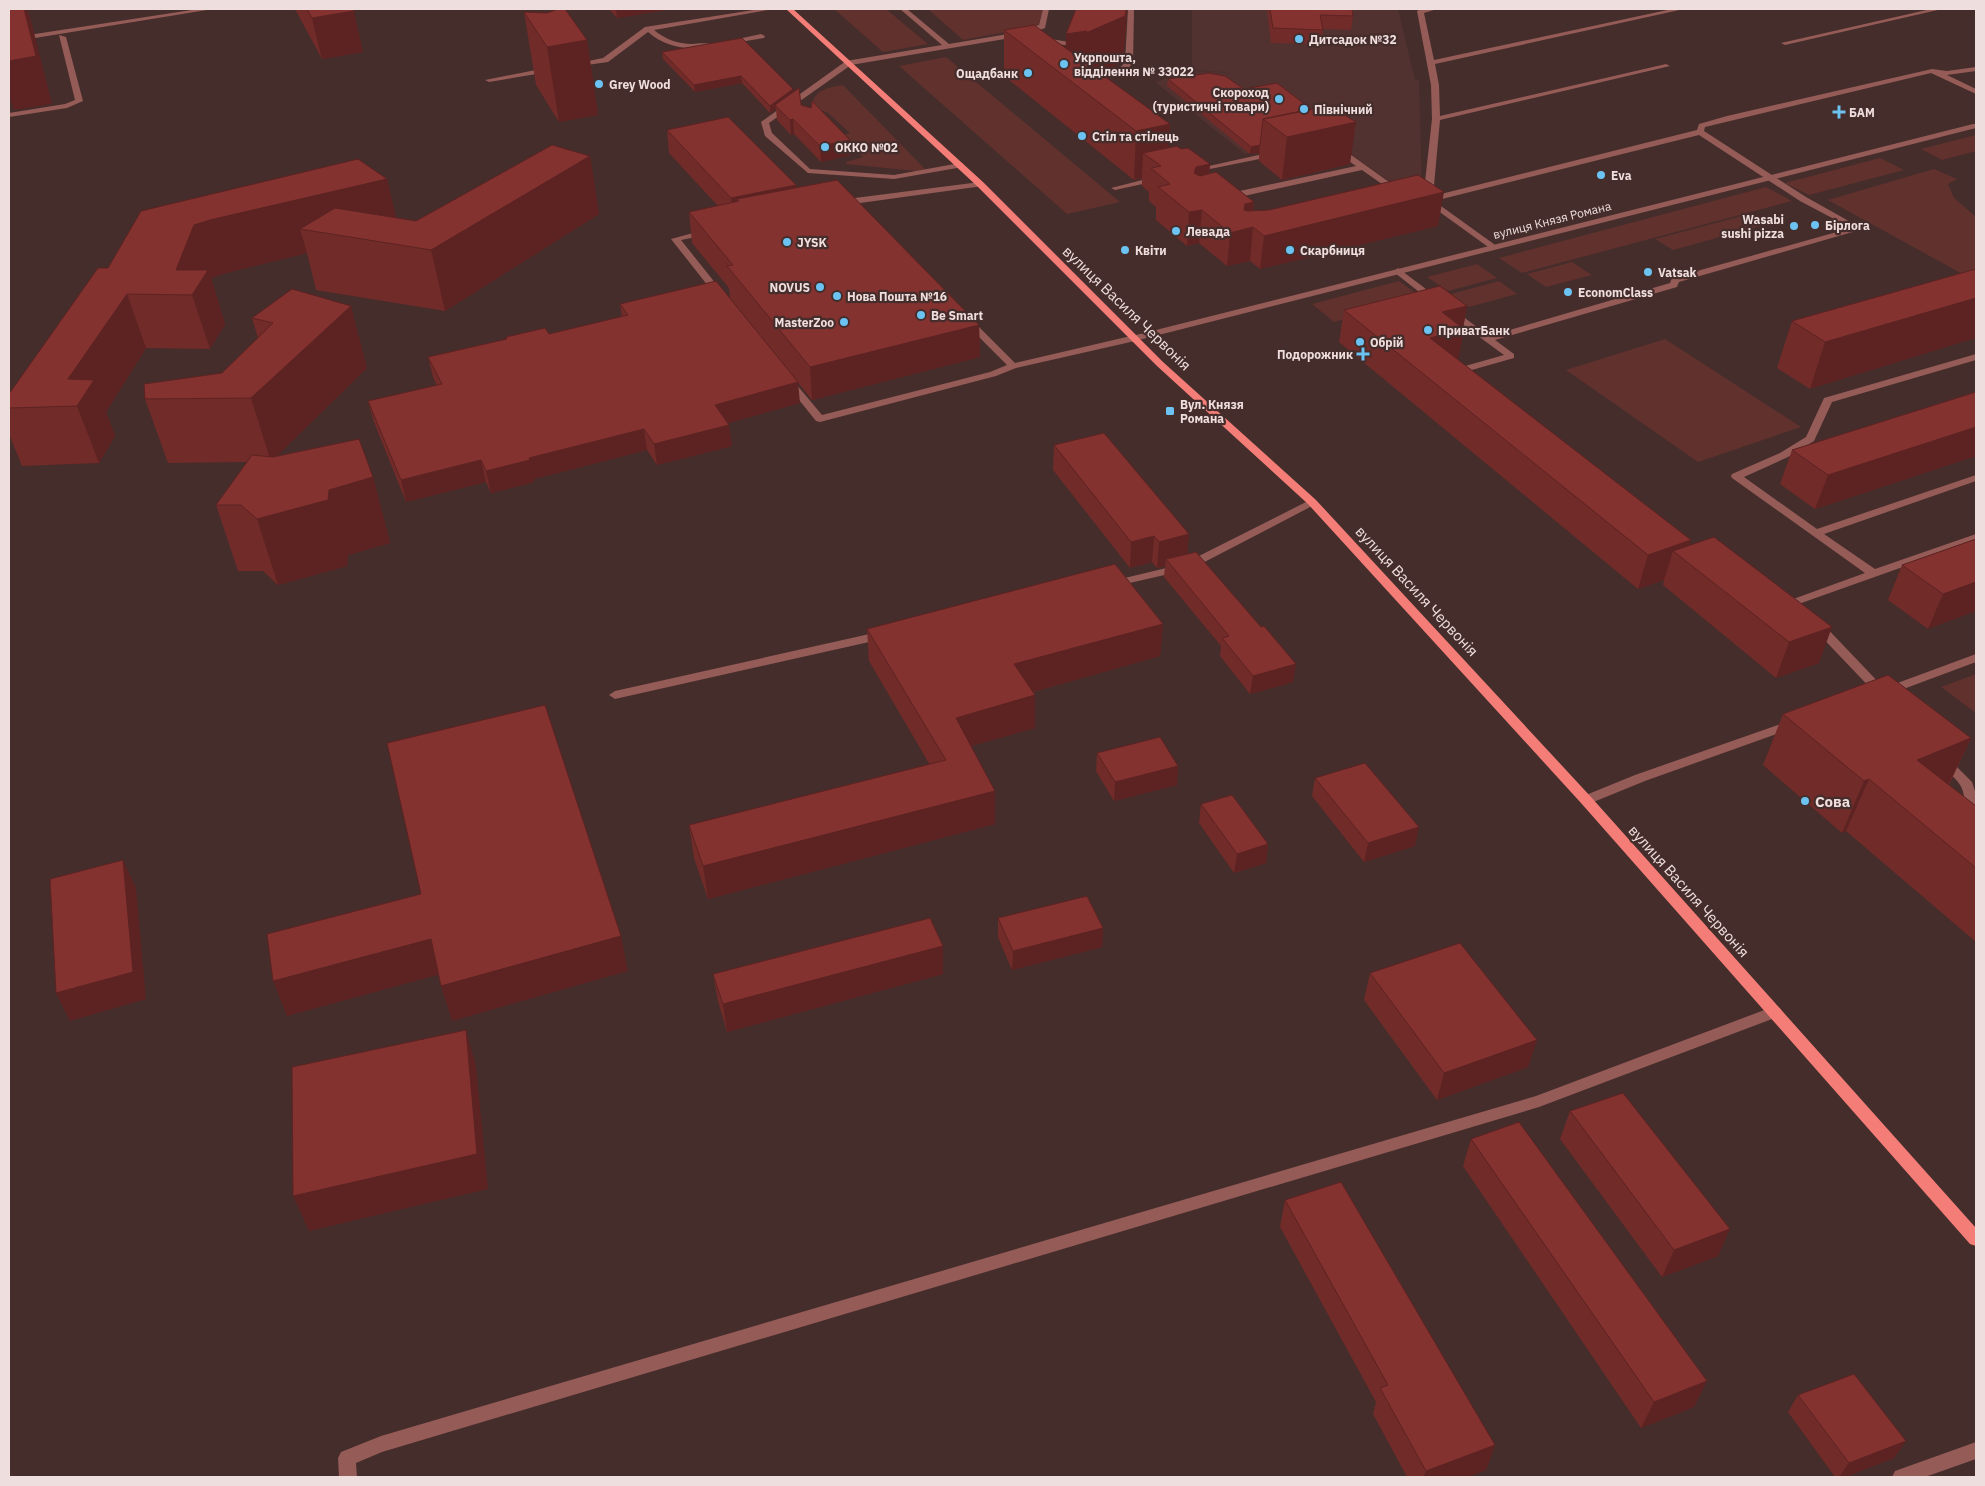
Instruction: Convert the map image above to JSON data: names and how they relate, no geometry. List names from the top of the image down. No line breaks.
{"streets":{"main road":["вулиця Василя Червонія"],"street":["вулиця Князя Романа"]},"crossings":[["вулиця Князя Романа","вулиця Василя Червонія"]],"places":{"other":["Дитсадок №32","Укрпошта, відділення № 33022","Ощадбанк","Grey Wood","Скороход (туристичні товари)","Північний","Стіл та стілець","ОККО №02","Eva","Бірлога","Wasabi sushi pizza","Левада","JYSK","Квiти","Скарбниця","Vatsak","NOVUS","EconomClass","Нова Пошта №16","Be Smart","MasterZoo","ПриватБанк","Обрій","Сова"],"health":["БАМ","Подорожник"],"transit":["Вул. Князя Романа"]}}
